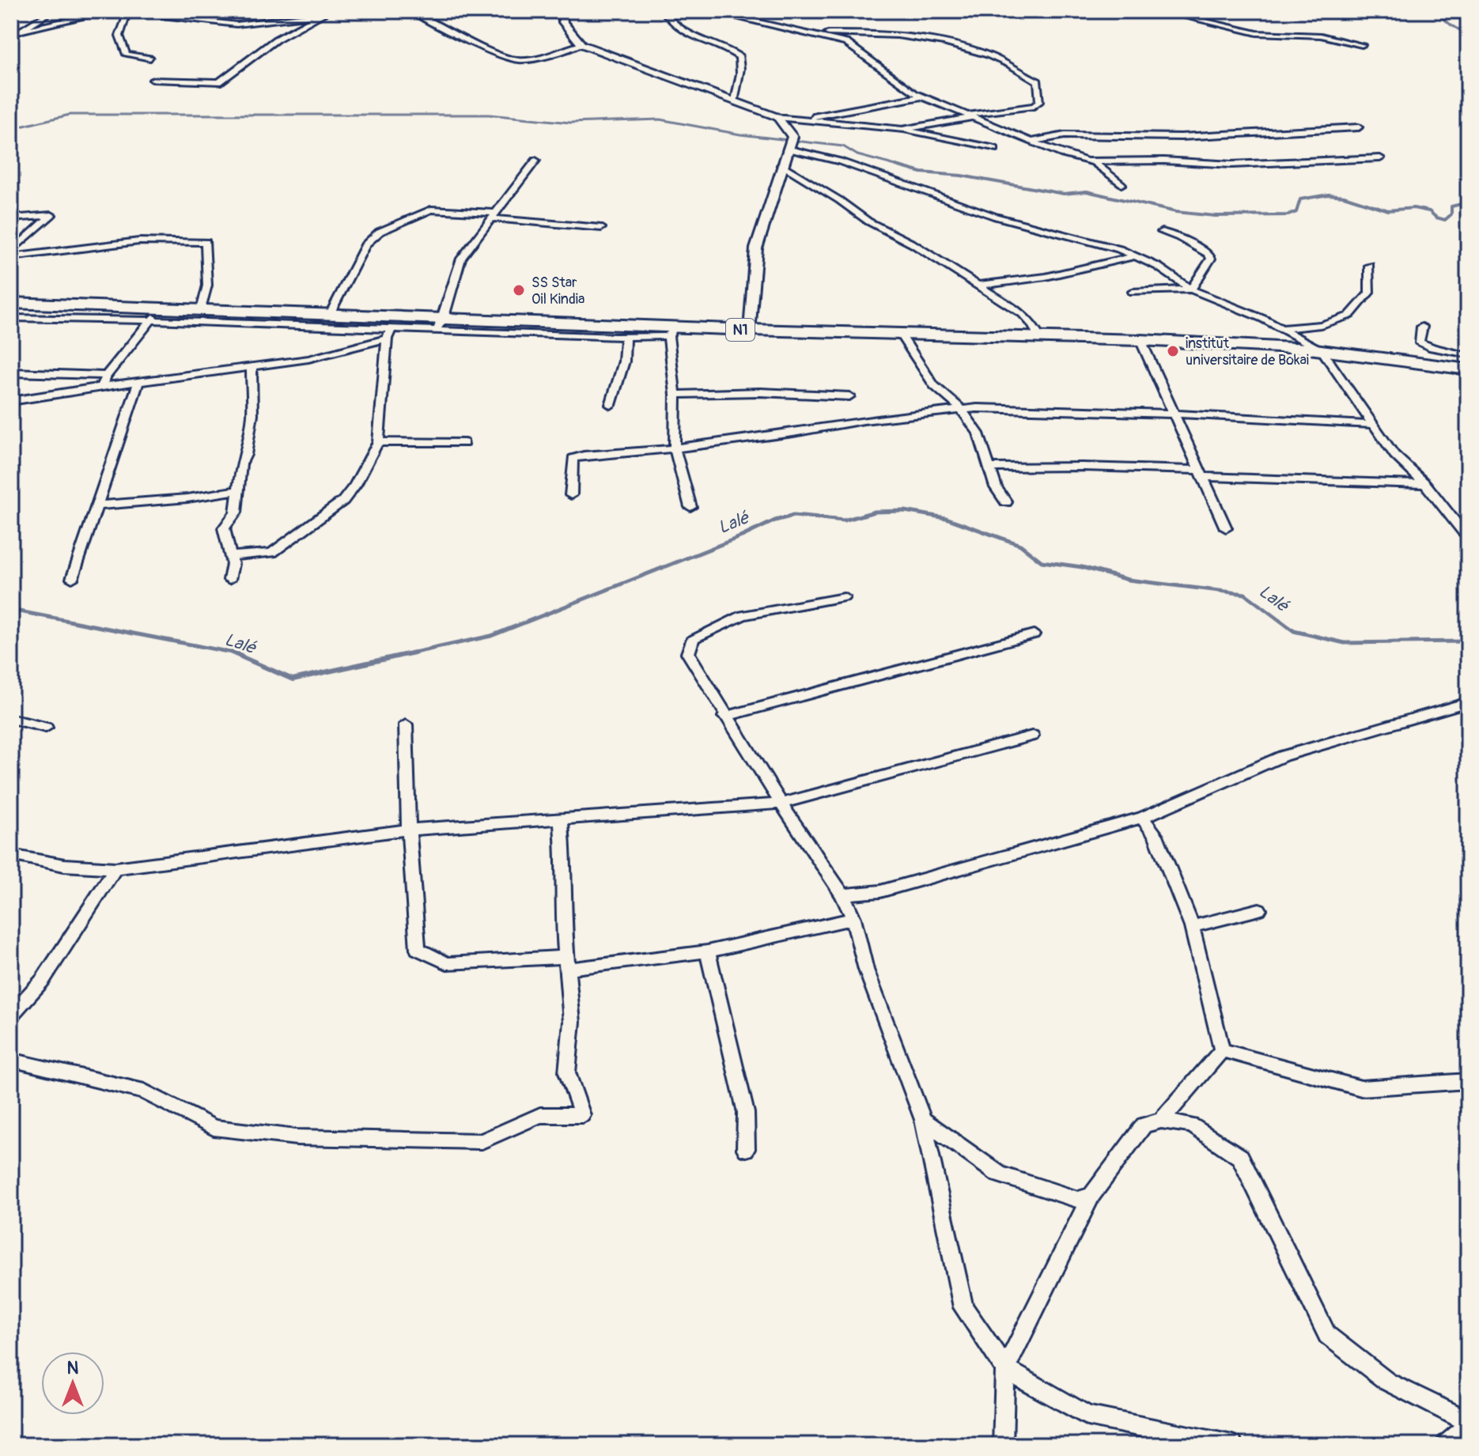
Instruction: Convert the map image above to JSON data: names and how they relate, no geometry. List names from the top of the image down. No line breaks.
{"streets":{"highway":["N1"]},"water":["Lalé"],"places":["SS Star Oil Kindia","institut universitaire de Bokai"],"north":"top"}
